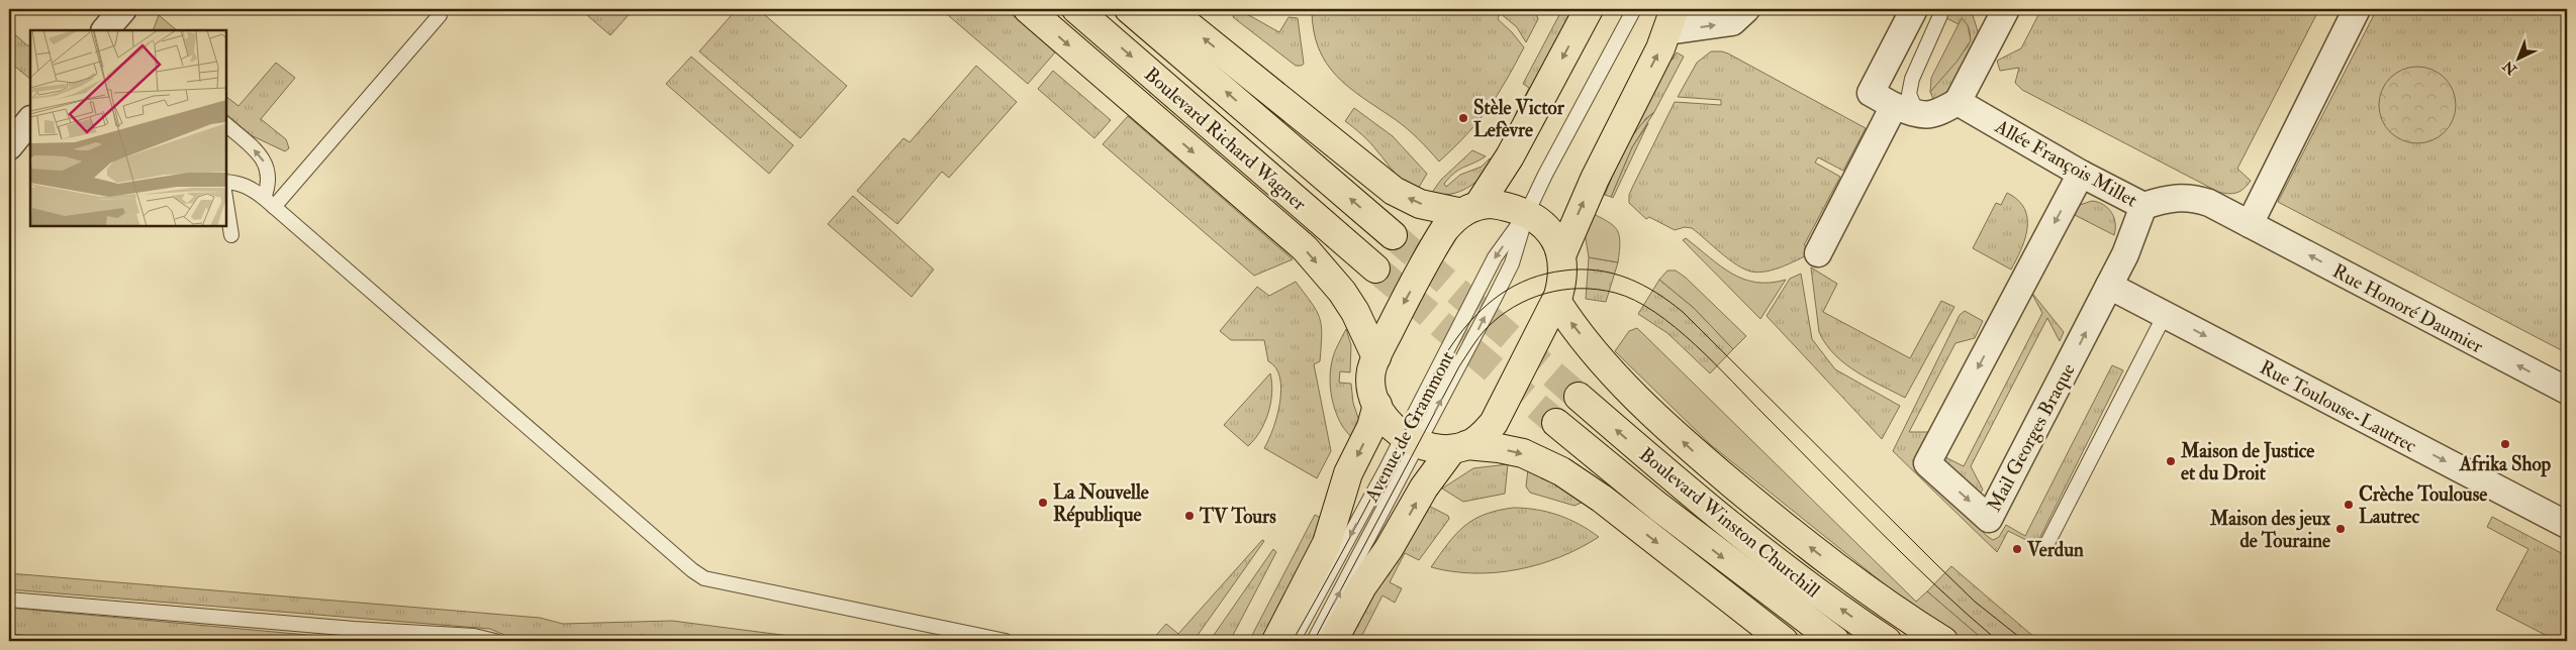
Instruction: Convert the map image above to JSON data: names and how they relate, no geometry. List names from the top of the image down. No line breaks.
{"streets":{"main road":["Boulevard Richard Wagner","Avenue de Grammont","Boulevard Winston Churchill"],"street":["Allée François Millet","Rue Honoré Daumier","Rue Toulouse-Lautrec","Mail Georges Braque"]},"crossings":[["Allée François Millet","Rue Honoré Daumier"],["Allée François Millet","Mail Georges Braque"],["Rue Toulouse-Lautrec","Mail Georges Braque"]],"one_way":["Rue Honoré Daumier","Rue Toulouse-Lautrec"],"places":["Stèle Victor Lefèvre","Afrika Shop","Maison de Justice et du Droit","La Nouvelle République","Crèche Toulouse Lautrec","TV Tours","Maison des jeux de Touraine","Verdun"],"north":"bottom left"}
